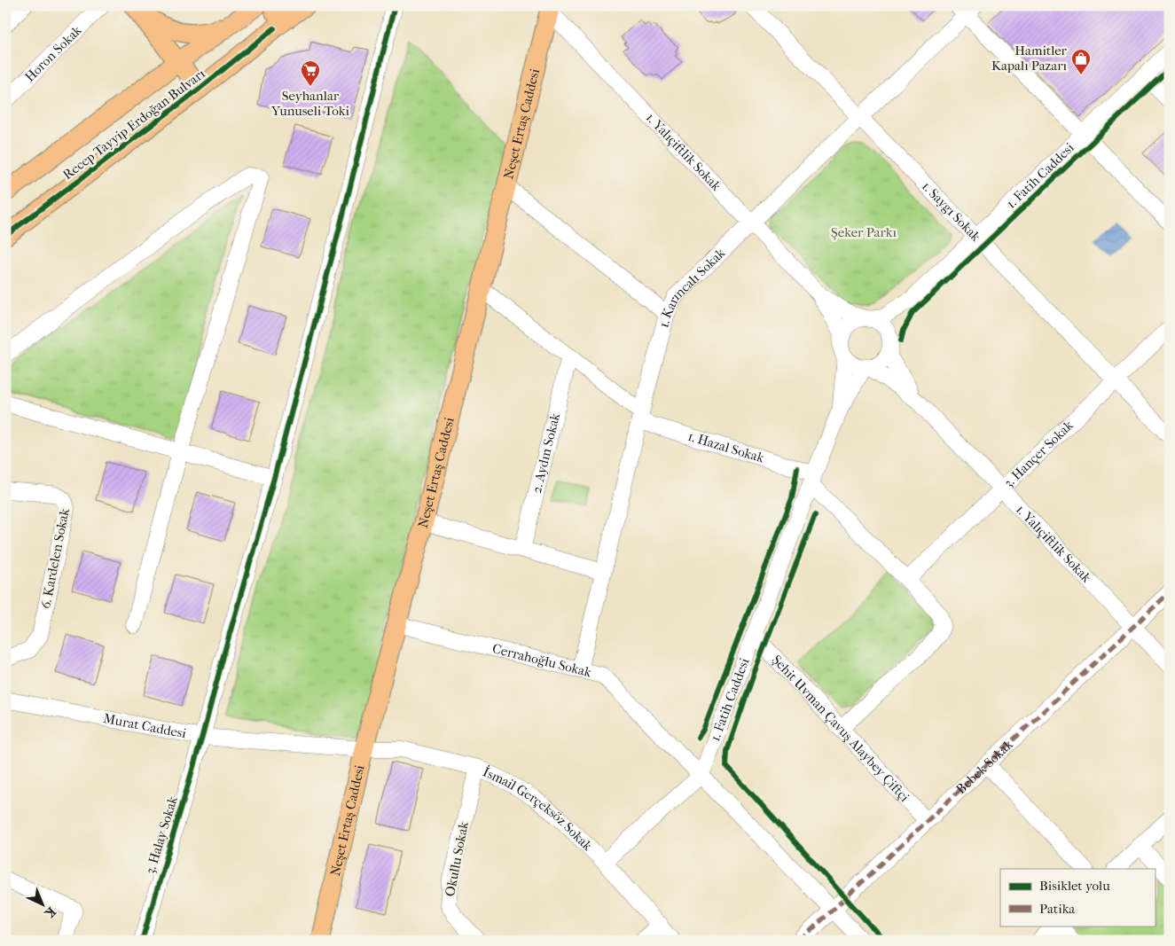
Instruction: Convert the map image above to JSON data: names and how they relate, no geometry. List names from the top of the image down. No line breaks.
{"streets":{"main road":["Recep Tayyip Erdoğan Bulvarı","Neşet Ertaş Caddesi"],"street":["Horon Sokak","1. Yalıçiftlik Sokak","1. Fatih Caddesi","1. Saygı Sokak","1. Karıncalı Sokak","1. Hazal Sokak","2. Aydın Sokak","3. Hançer Sokak","6. Kardelen Sokak","Cerrahoğlu Sokak","Murat Caddesi","Şehit Uvman Çavuş Alaybey Çiftçi","Bebek Sokak","İsmail Gerçeksöz Sokak","3. Halay Sokak","Okullu Sokak"]},"crossings":[["Neşet Ertaş Caddesi","1. Yalıçiftlik Sokak"],["Neşet Ertaş Caddesi","Cerrahoğlu Sokak"],["Neşet Ertaş Caddesi","Murat Caddesi"],["Neşet Ertaş Caddesi","İsmail Gerçeksöz Sokak"],["1. Yalıçiftlik Sokak","1. Karıncalı Sokak"],["1. Yalıçiftlik Sokak","3. Hançer Sokak"],["1. Yalıçiftlik Sokak","Bebek Sokak"],["1. Fatih Caddesi","1. Saygı Sokak"],["1. Fatih Caddesi","1. Hazal Sokak"],["1. Fatih Caddesi","Cerrahoğlu Sokak"],["1. Fatih Caddesi","Şehit Uvman Çavuş Alaybey Çiftçi"],["1. Saygı Sokak","1. Karıncalı Sokak"],["1. Saygı Sokak","3. Hançer Sokak"],["1. Karıncalı Sokak","1. Hazal Sokak"],["1. Karıncalı Sokak","Cerrahoğlu Sokak"],["Murat Caddesi","İsmail Gerçeksöz Sokak"],["Murat Caddesi","3. Halay Sokak"],["Şehit Uvman Çavuş Alaybey Çiftçi","Bebek Sokak"],["İsmail Gerçeksöz Sokak","Okullu Sokak"]],"parks":["Şeker Parkı"],"places":{"shop":["Hamitler Kapalı Pazarı"],"supermarket":["Seyhanlar Yunuseli Toki"]},"legend":["Bisiklet yolu","Patika"],"north":"bottom right"}
